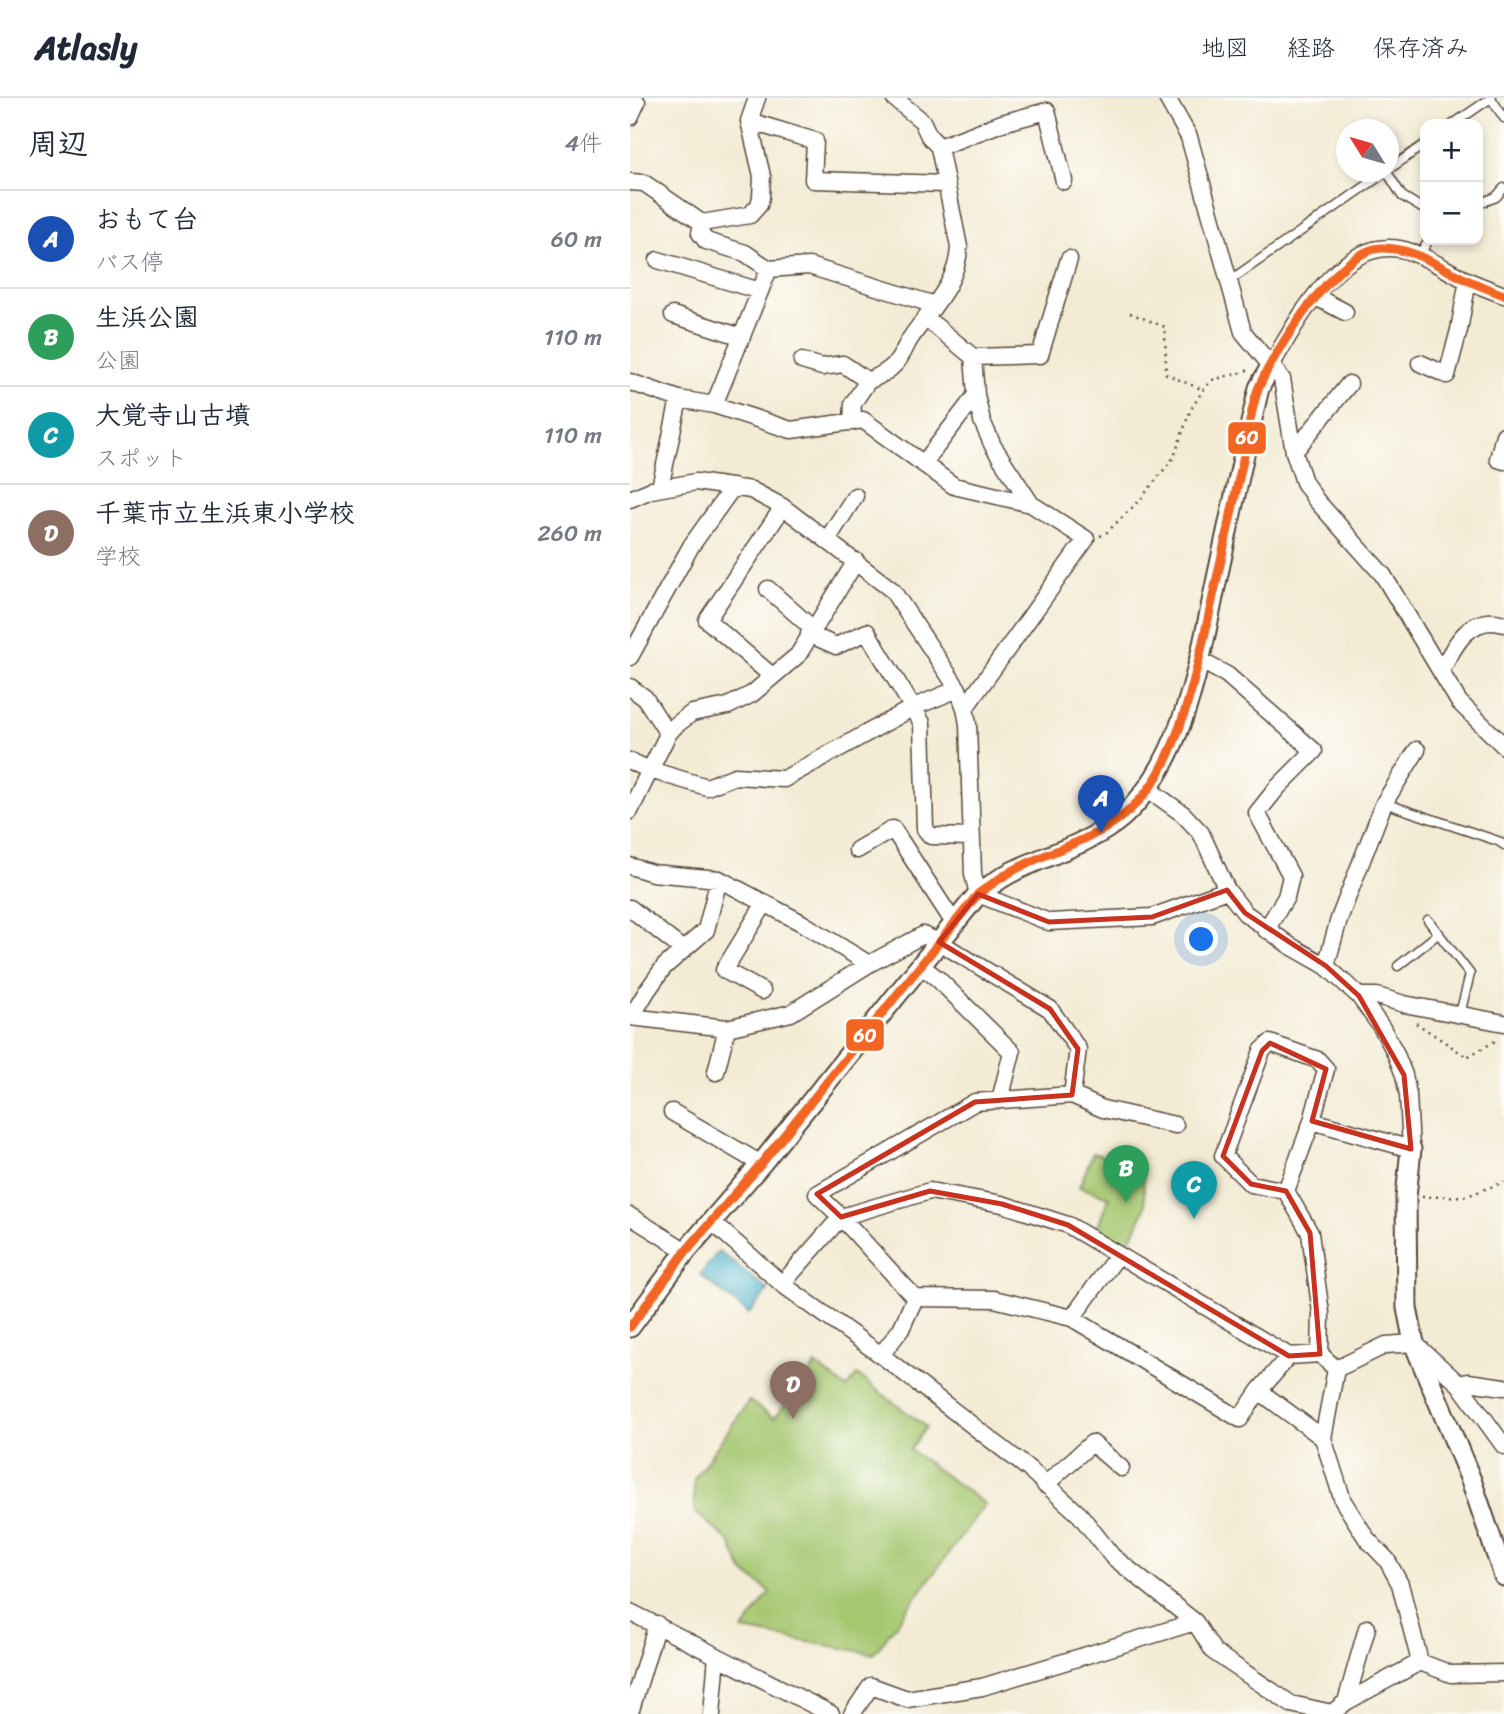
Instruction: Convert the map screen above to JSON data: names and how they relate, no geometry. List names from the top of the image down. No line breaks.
{"lines":["transit line 60"],"north":"top left","page":{"header":"Atlasly","nav":["地図","経路","保存済み"],"heading":["周辺","4件"],"map_buttons":["+","−"],"list":[{"mark":"A","name":"おもて台","note":"バス停","value":"60 m"},{"mark":"B","name":"生浜公園","note":"公園","value":"110 m"},{"mark":"C","name":"大覚寺山古墳","note":"スポット","value":"110 m"},{"mark":"D","name":"千葉市立生浜東小学校","note":"学校","value":"260 m"}],"pins":["A","B","C","D"]}}
